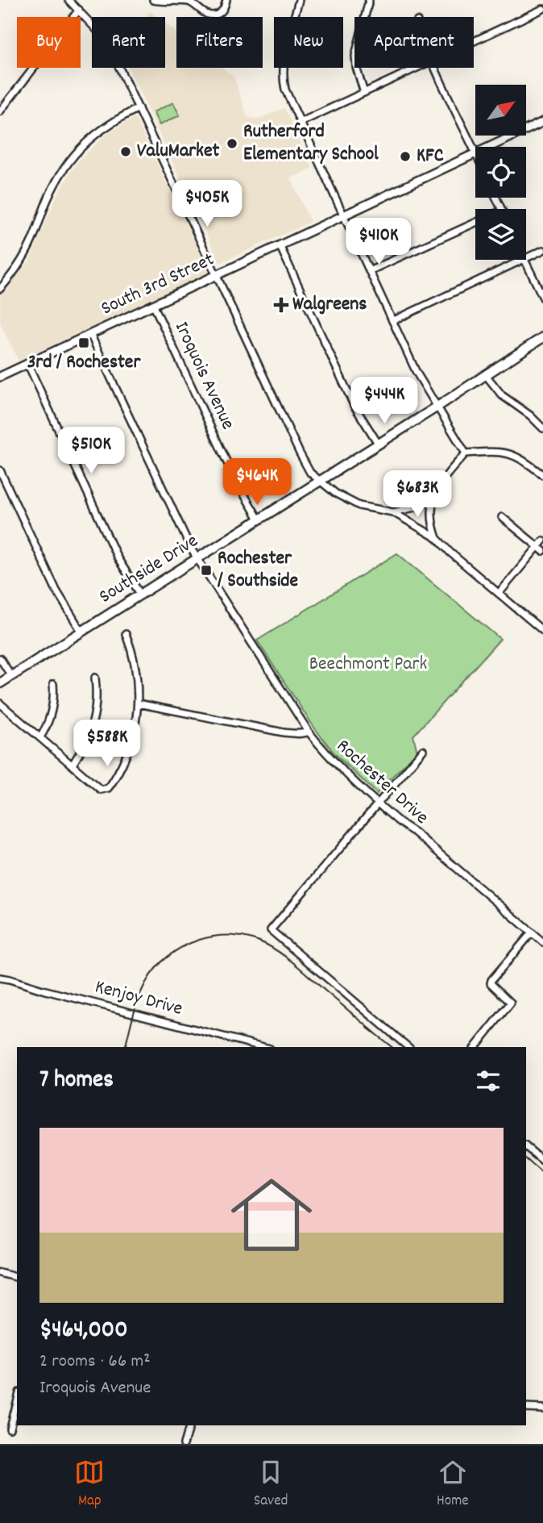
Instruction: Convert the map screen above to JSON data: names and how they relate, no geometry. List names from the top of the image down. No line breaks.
{"streets":{"main road":["Southside Drive"],"street":["South 3rd Street","Iroquois Avenue","Rochester Drive","Kenjoy Drive"]},"crossings":[["South 3rd Street","Iroquois Avenue"],["South 3rd Street","Rochester Drive"],["Iroquois Avenue","Southside Drive"],["Southside Drive","Rochester Drive"]],"parks":["Beechmont Park"],"places":{"other":["Rutherford Elementary School","ValuMarket","KFC"],"health":["Walgreens"],"transit":["3rd / Rochester","Rochester / Southside"]},"north":"top right","page":{"chip":["Buy","Rent","Filters","New","Apartment"],"price":["$405K","$410K","$444K","$510K","$464K","$683K","$588K"],"heading":"7 homes","list":[{"name":"$464,000","note":"2 rooms · 66 m² · Iroquois Avenue"}],"tabs":["Map","Saved","Home"]}}
